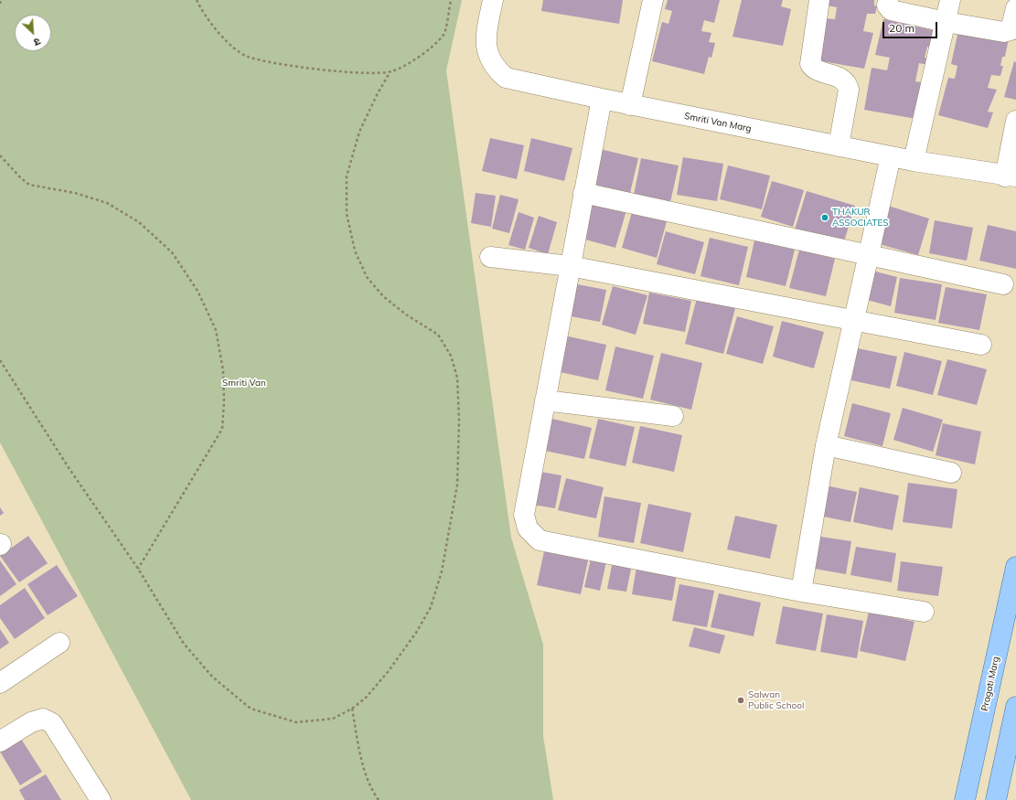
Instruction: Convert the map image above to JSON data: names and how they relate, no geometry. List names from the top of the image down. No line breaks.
{"streets":{"main road":["Pragati Marg"],"street":["Smriti Van Marg"]},"parks":["Smriti Van"],"places":["THAKUR ASSOCIATES","Salwan Public School"],"scale_bar":"20 m","north":"bottom right"}
